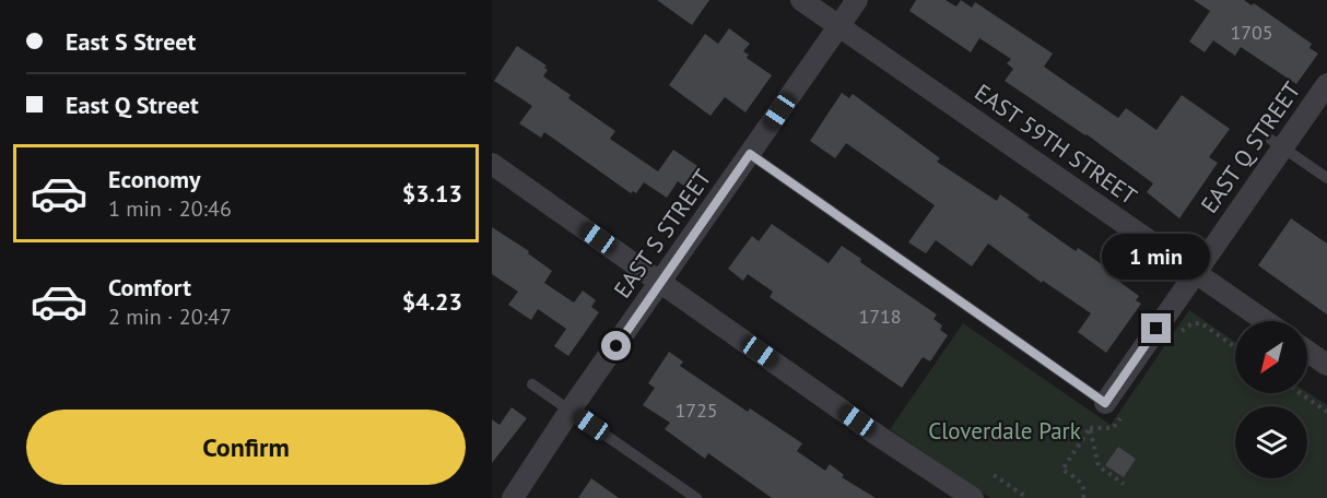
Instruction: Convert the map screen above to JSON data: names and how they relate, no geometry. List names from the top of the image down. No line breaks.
{"streets":{"street":["EAST 59TH STREET","EAST Q STREET","EAST S STREET"]},"crossings":[["EAST 59TH STREET","EAST Q STREET"],["EAST 59TH STREET","EAST S STREET"]],"parks":["Cloverdale Park"],"house_numbers":["1705","1718","1725"],"north":"bottom left","page":{"banner":["East S Street","East Q Street"],"list":[{"name":"Economy","note":"1 min · 20:46","value":"$3.13"},{"name":"Comfort","note":"2 min · 20:47","value":"$4.23"}],"bubble":"1 min","buttons":"Confirm"}}
